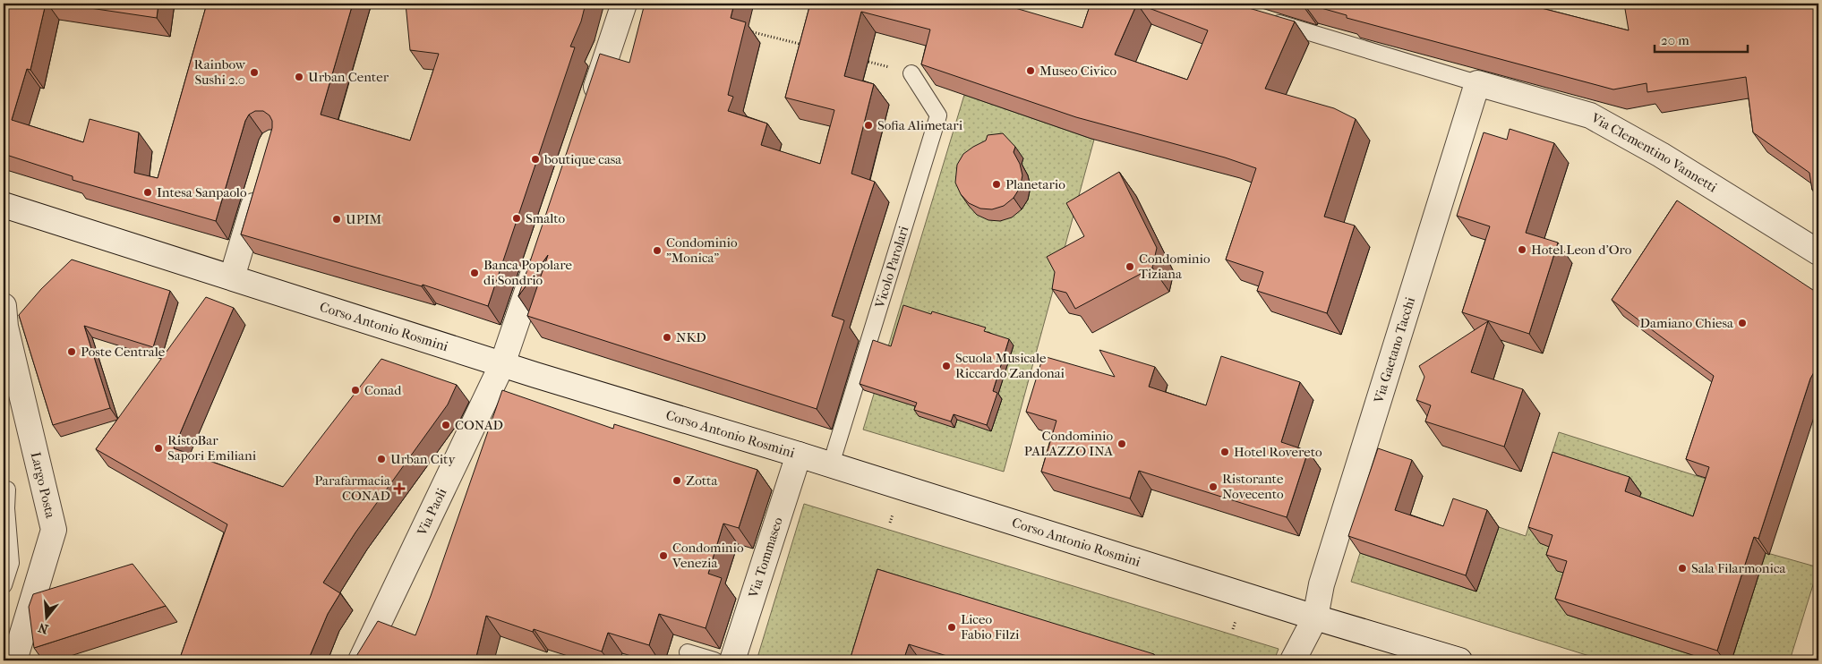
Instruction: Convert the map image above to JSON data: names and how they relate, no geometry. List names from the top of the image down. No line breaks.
{"streets":{"street":["Via Clementino Vannetti","Corso Antonio Rosmini","Via Gaetano Tacchi","Largo Posta","Via Paoli","Via Tommaseo"],"lane":["Vicolo Parolari"]},"crossings":[["Via Clementino Vannetti","Via Gaetano Tacchi"],["Vicolo Parolari","Corso Antonio Rosmini"],["Corso Antonio Rosmini","Via Gaetano Tacchi"],["Corso Antonio Rosmini","Via Paoli"],["Corso Antonio Rosmini","Via Tommaseo"]],"places":{"other":["Museo Civico","Rainbow Sushi 2.0","Urban Center","Sofia Alimetari","boutique casa","Planetario","Intesa Sanpaolo","Smalto","UPIM","Hotel Leon d'Oro","Condominio \"Monica\"","Condominio Tiziana","Banca Popolare di Sondrio","Damiano Chiesa","NKD","Poste Centrale","Scuola Musicale Riccardo Zandonai","Conad","CONAD","Condominio PALAZZO INA","RistoBar Sapori Emiliani","Hotel Rovereto","Urban City","Zotta","Ristorante Novecento","Condominio Venezia","Sala Filarmonica","Liceo Fabio Filzi"],"health":["Parafarmacia CONAD"]},"scale_bar":"20 m","north":"bottom"}
